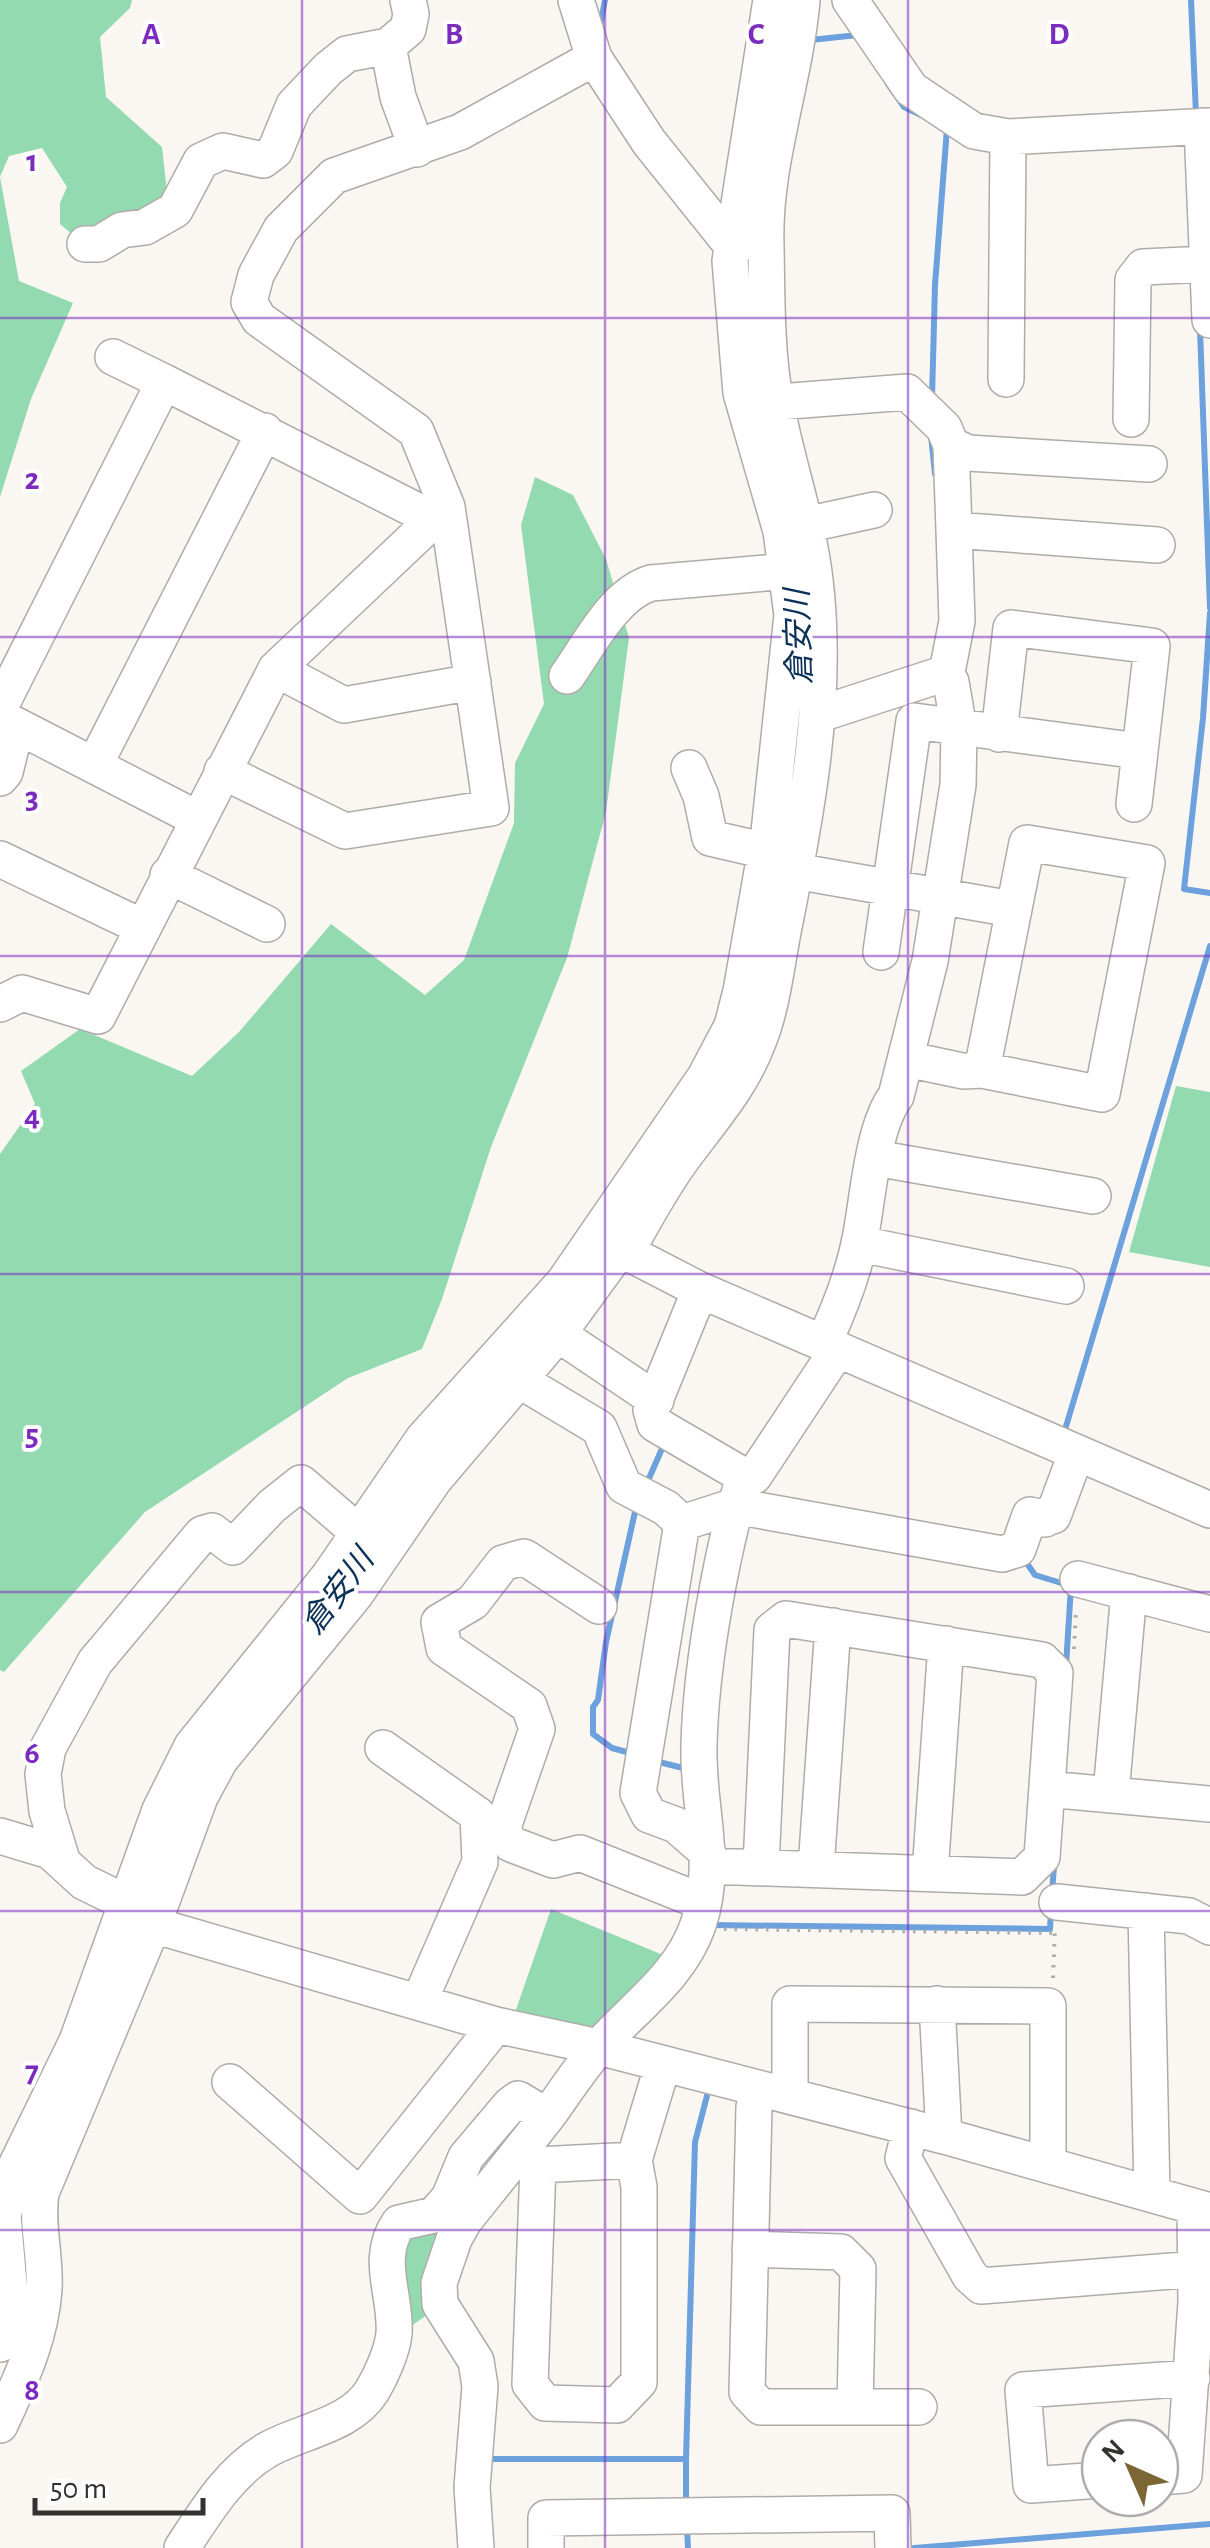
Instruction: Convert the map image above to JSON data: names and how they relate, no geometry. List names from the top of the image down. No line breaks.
{"water":["倉安川"],"scale_bar":"50 m","north":"top left","grid":{"columns":["A","B","C","D"],"rows":["1","2","3","4","5","6","7","8"]}}
